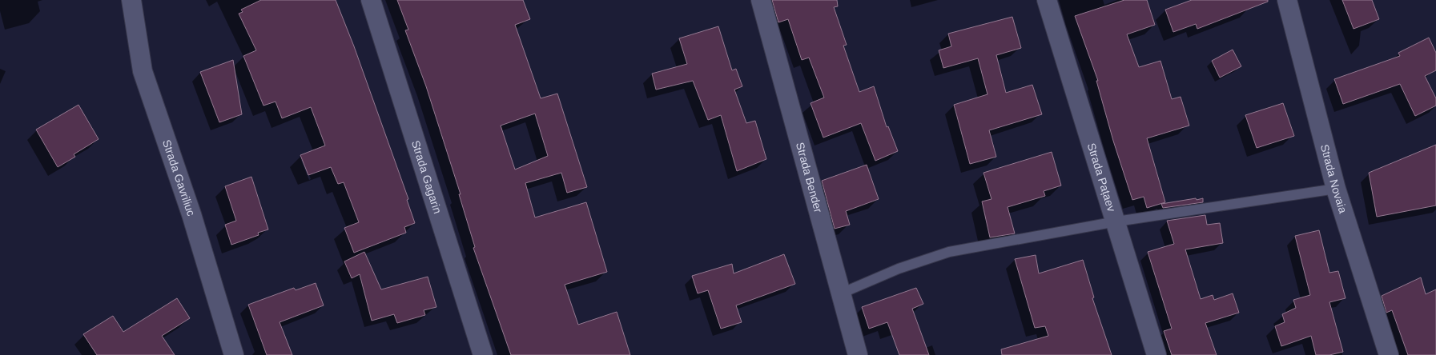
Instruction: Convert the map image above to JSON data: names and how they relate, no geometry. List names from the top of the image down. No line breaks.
{"streets":{"street":["Strada Gagarin","Strada Bender","Strada Pațaev","Strada Gavriliuc","Strada Novaia"]}}
